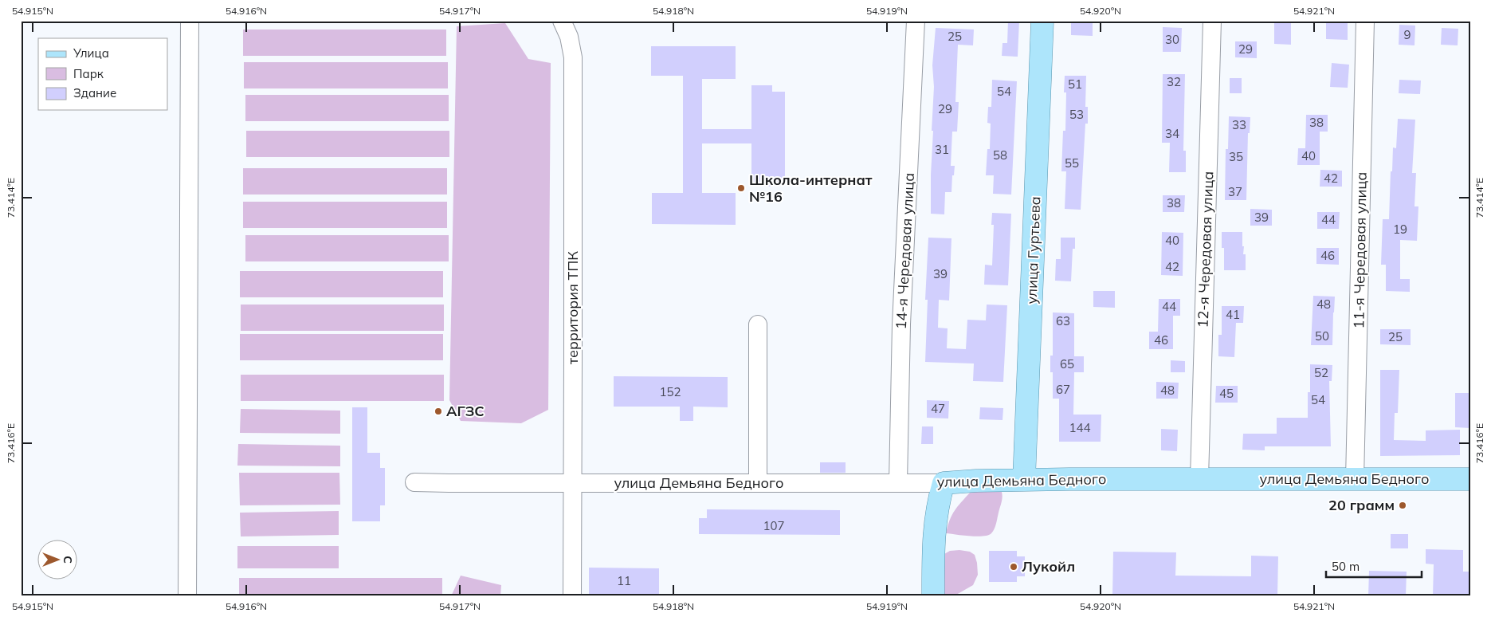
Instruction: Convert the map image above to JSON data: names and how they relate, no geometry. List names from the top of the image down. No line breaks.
{"streets":{"main road":["улица Гуртьева","улица Демьяна Бедного"],"street":["12-я Чередовая улица","11-я Чередовая улица","14-я Чередовая улица","территория ТПК"]},"crossings":[["12-я Чередовая улица","улица Демьяна Бедного"],["улица Гуртьева","улица Демьяна Бедного"],["11-я Чередовая улица","улица Демьяна Бедного"],["14-я Чередовая улица","улица Демьяна Бедного"],["территория ТПК","улица Демьяна Бедного"]],"places":["Школа-интернат №16","АГЗС","20 грамм","Лукойл"],"house_numbers":["9","25","30","29","32","51","54","29","53","38","33","34","31","58","40","35","55","42","37","38","39","44","19","40","46","42","39","48","44","41","63","50","25","46","65","52","67","48","152","45","54","47","144","107","11"],"legend":["Улица","Парк","Здание"],"scale_bar":"50 m","north":"right","coordinates":["54.915°N","54.916°N","54.917°N","54.918°N","54.919°N","54.920°N","54.921°N","73.414°E","73.416°E"]}
